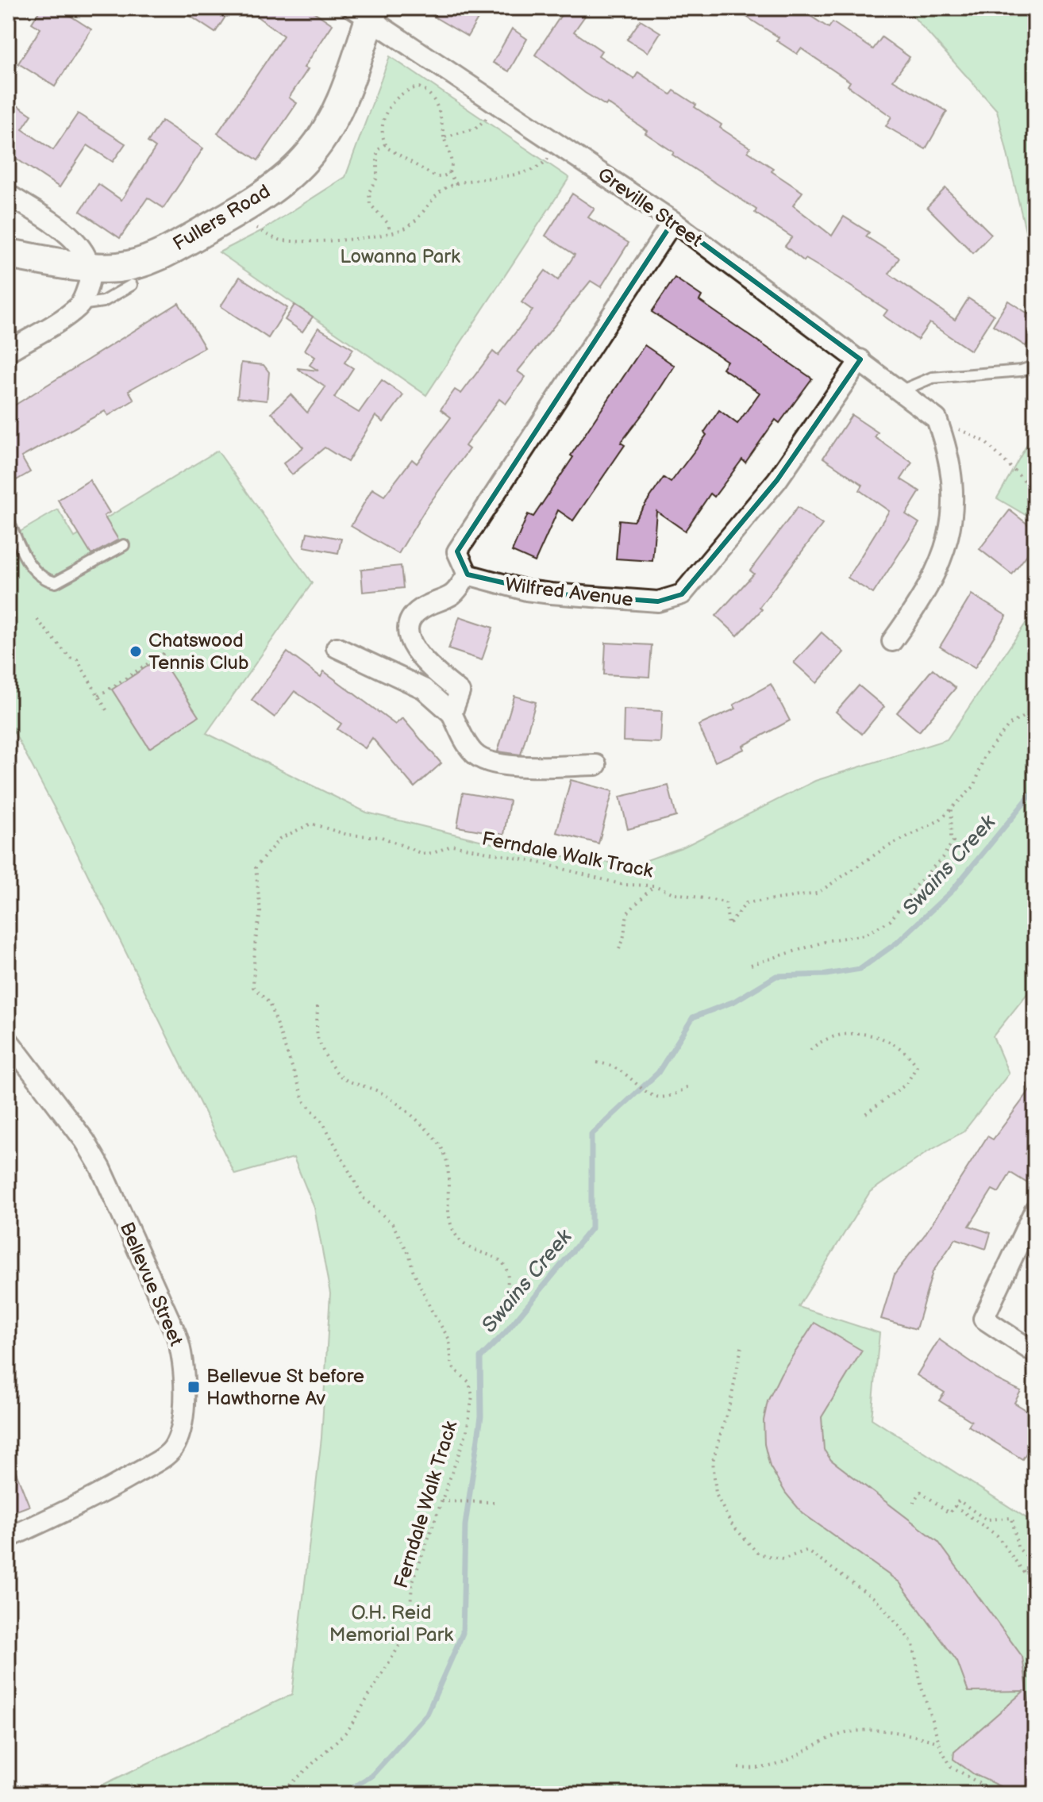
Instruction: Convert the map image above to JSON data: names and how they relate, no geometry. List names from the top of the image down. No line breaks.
{"streets":{"main road":["Fullers Road"],"street":["Greville Street","Wilfred Avenue","Bellevue Street"],"path":["Ferndale Walk Track"]},"crossings":[["Greville Street","Fullers Road"],["Greville Street","Wilfred Avenue"]],"water":["Swains Creek"],"parks":["Lowanna Park","O.H. Reid Memorial Park"],"places":{"other":["Chatswood Tennis Club"],"transit":["Bellevue St before Hawthorne Av"]}}
